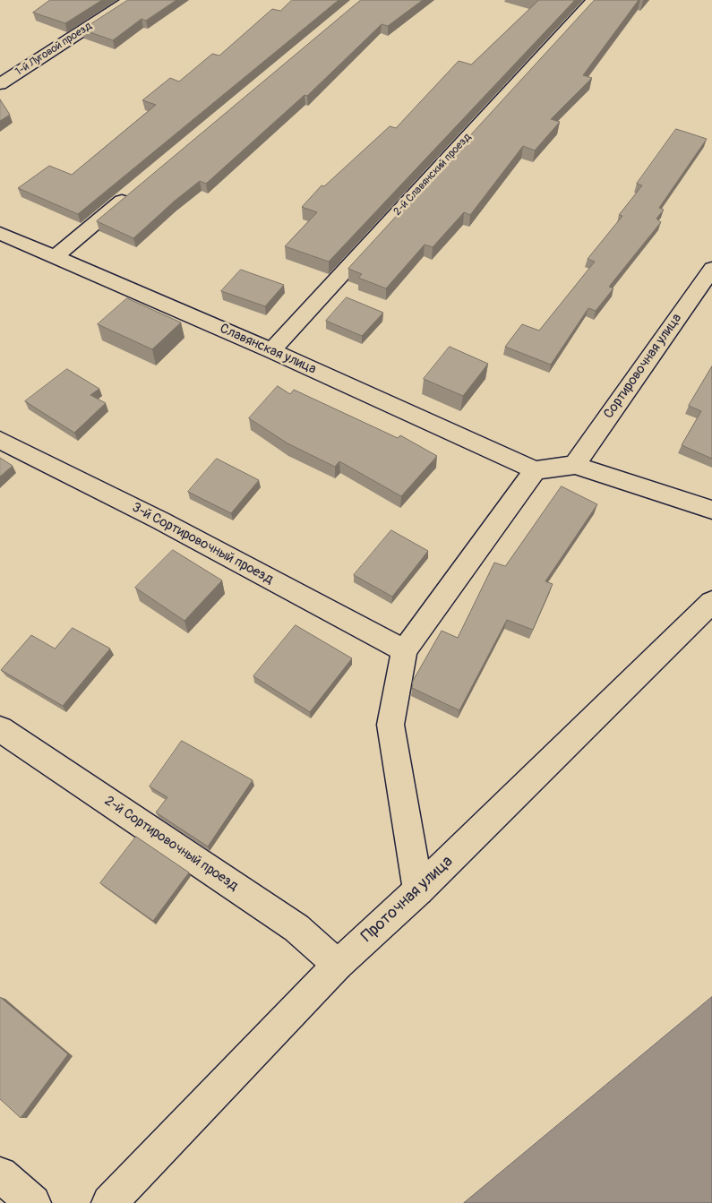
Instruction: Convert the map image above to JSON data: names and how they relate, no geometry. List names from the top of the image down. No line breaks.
{"streets":{"street":["1-й Луговой проезд","2-й Славянский проезд","Славянская улица","Сортировочная улица","3-й Сортировочный проезд","2-й Сортировочный проезд","Проточная улица"]},"crossings":[["2-й Славянский проезд","Славянская улица"],["2-й Сортировочный проезд","Проточная улица"]]}
